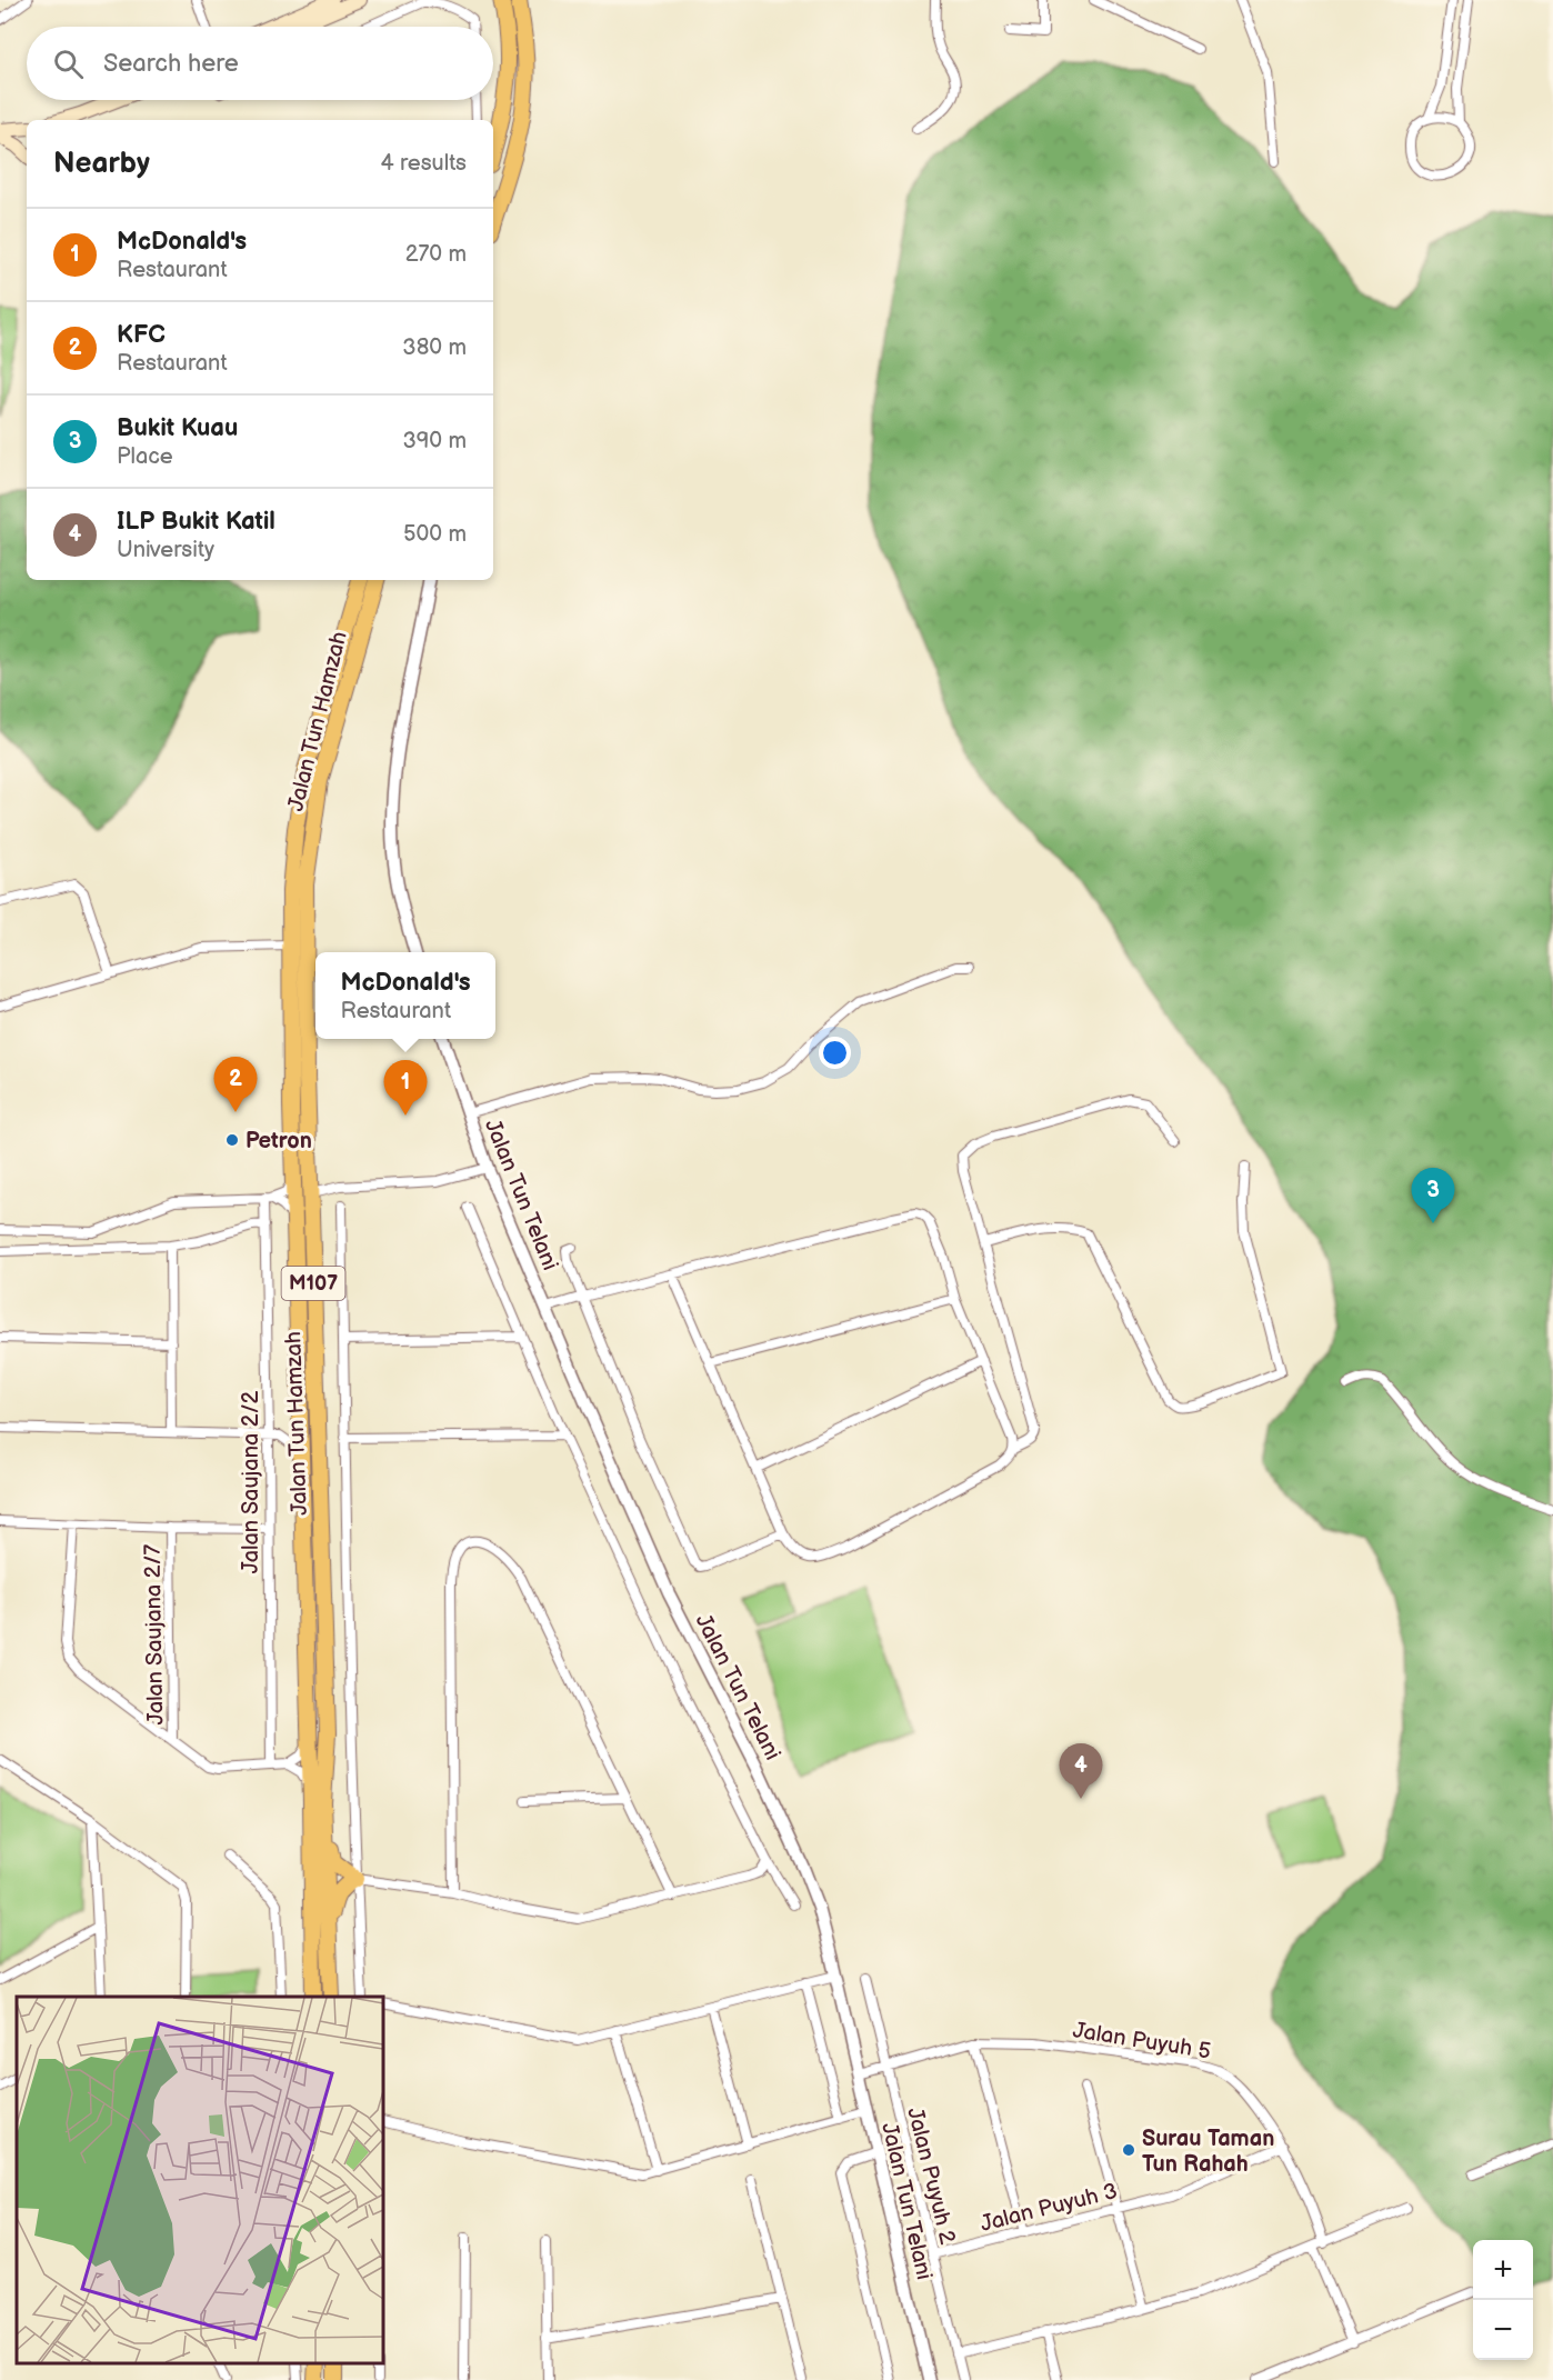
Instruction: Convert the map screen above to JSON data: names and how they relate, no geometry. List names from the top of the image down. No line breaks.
{"streets":{"main road":["Jalan Tun Hamzah","M107"],"street":["Jalan Tun Telani","Jalan Saujana 2/2","Jalan Saujana 2/7","Jalan Puyuh 5","Jalan Puyuh 2","Jalan Puyuh 3"]},"crossings":[["Jalan Tun Telani","Jalan Puyuh 5"],["Jalan Puyuh 5","Jalan Puyuh 2"],["Jalan Puyuh 5","Jalan Puyuh 3"],["Jalan Puyuh 2","Jalan Puyuh 3"]],"places":["Petron","Surau Taman Tun Rahah"],"page":{"search":"Search here","heading":["Nearby","4 results"],"list":[{"mark":"1","name":"McDonald's","note":"Restaurant","value":"270 m"},{"mark":"2","name":"KFC","note":"Restaurant","value":"380 m"},{"mark":"3","name":"Bukit Kuau","note":"Place","value":"390 m"},{"mark":"4","name":"ILP Bukit Katil","note":"University","value":"500 m"}],"popup":["McDonald's","Restaurant"],"pins":["2","1","3","4"],"map_buttons":["+","−"]}}
